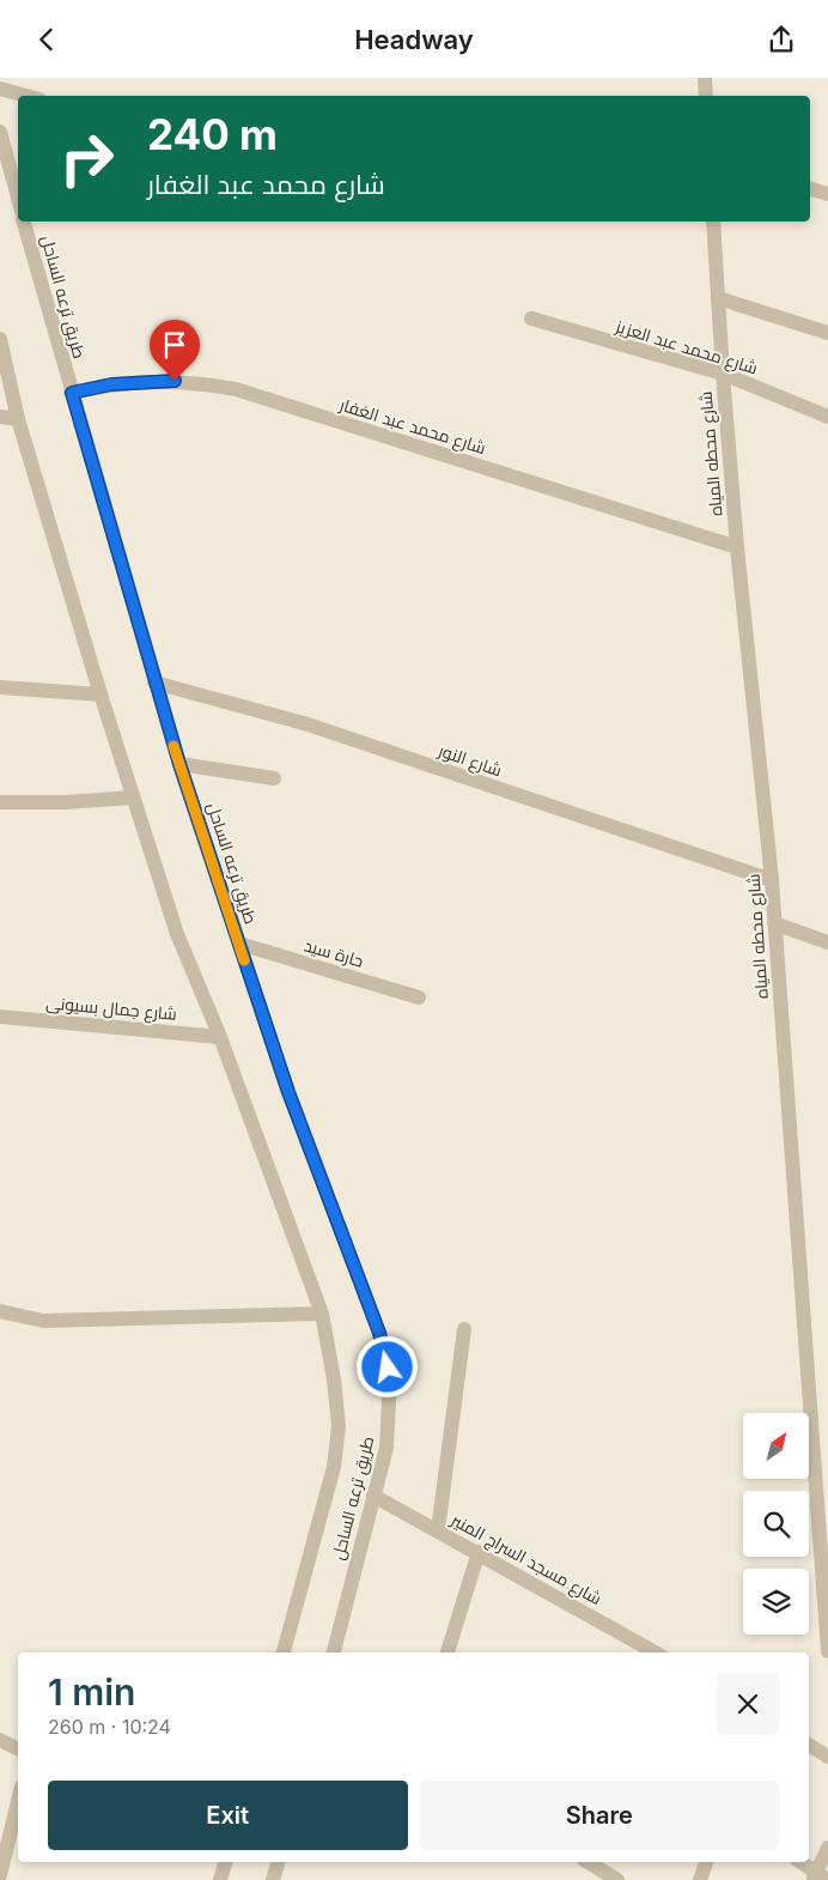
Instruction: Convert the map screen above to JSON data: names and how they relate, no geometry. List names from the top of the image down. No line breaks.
{"streets":{"street":["طريق ترعه الساحل","شارع محمد عبد العزيز","شارع محمد عبد الغفار","شارع محطه المياه","شارع النور","حارة سيد","شارع جمال بسيونى","شارع مسجد السراج المنير"]},"crossings":[["طريق ترعه الساحل","شارع محمد عبد الغفار"],["طريق ترعه الساحل","شارع النور"],["طريق ترعه الساحل","حارة سيد"],["طريق ترعه الساحل","شارع جمال بسيونى"],["طريق ترعه الساحل","شارع مسجد السراج المنير"],["شارع محمد عبد العزيز","شارع محطه المياه"],["شارع محمد عبد الغفار","شارع محطه المياه"],["شارع محطه المياه","شارع النور"]],"north":"top right","page":{"header":"Headway","turn":["240 m","شارع محمد عبد الغفار"],"heading":["1 min","260 m · 10:24"],"buttons":["Exit","Share"]}}
